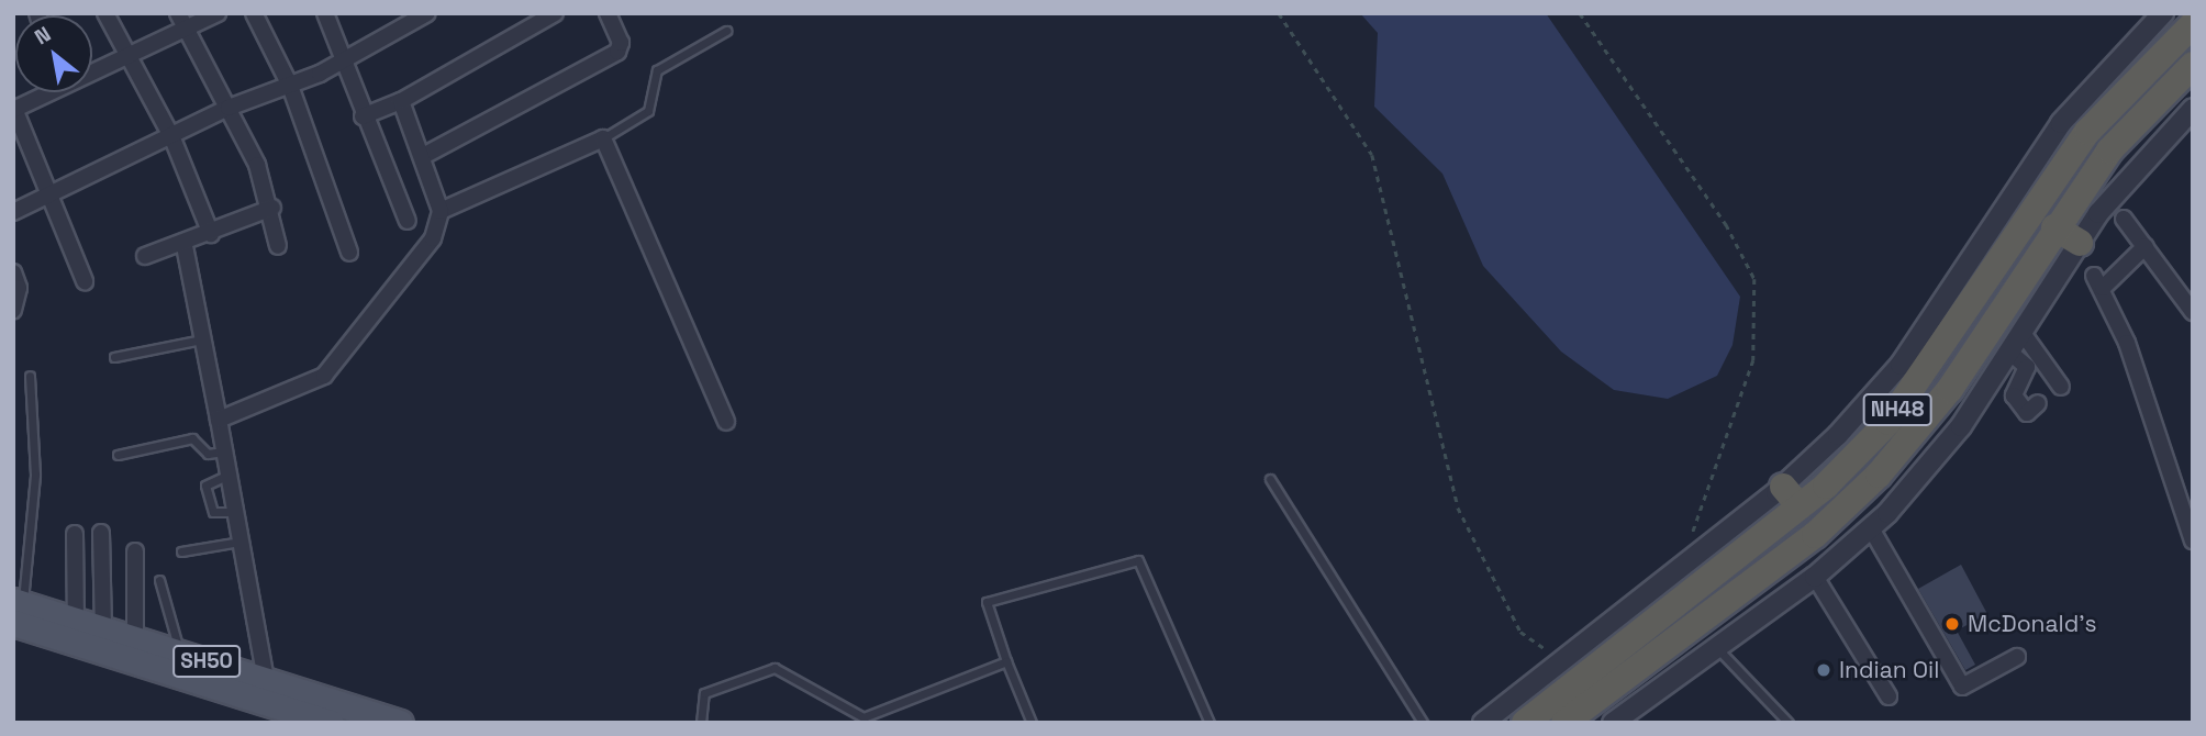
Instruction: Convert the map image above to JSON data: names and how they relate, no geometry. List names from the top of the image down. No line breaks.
{"streets":{"highway":["NH48"],"main road":["SH50"]},"places":["McDonald's","Indian Oil"],"north":"top left"}
